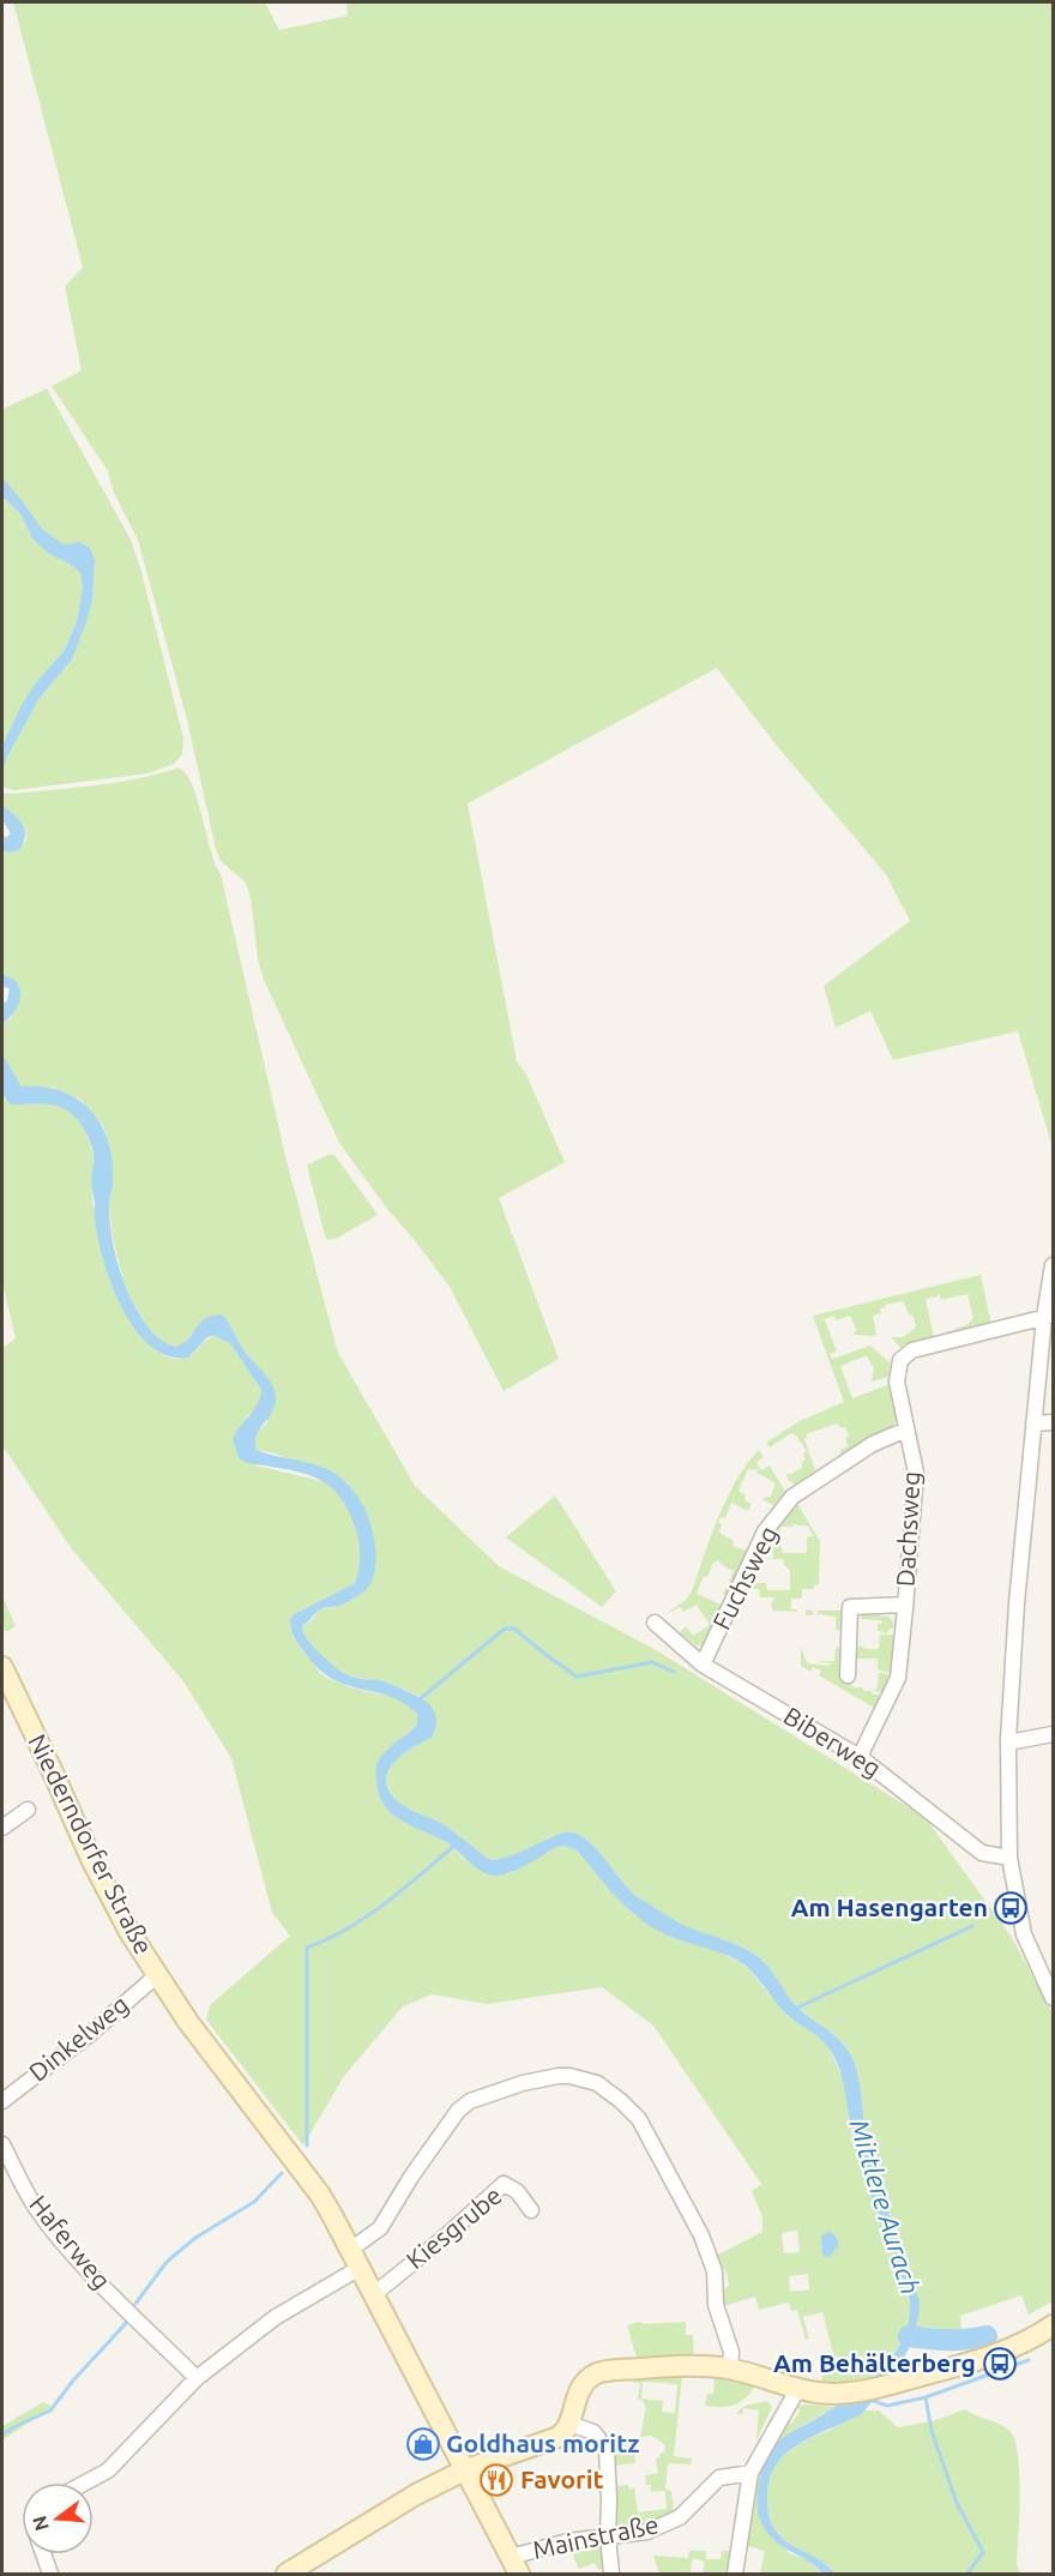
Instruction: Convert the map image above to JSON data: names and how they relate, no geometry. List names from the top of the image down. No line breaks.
{"streets":{"main road":["Niederndorfer Straße"],"street":["Dachsweg","Fuchsweg","Biberweg","Dinkelweg","Kiesgrube","Haferweg","Mainstraße"]},"crossings":[["Dachsweg","Fuchsweg"],["Dachsweg","Biberweg"],["Fuchsweg","Biberweg"],["Niederndorfer Straße","Dinkelweg"],["Niederndorfer Straße","Kiesgrube"],["Niederndorfer Straße","Mainstraße"]],"water":["Mittlere Aurach"],"places":{"bus stop":["Am Hasengarten","Am Behälterberg"],"shop":["Goldhaus moritz"],"restaurant":["Favorit"]},"north":"left"}
